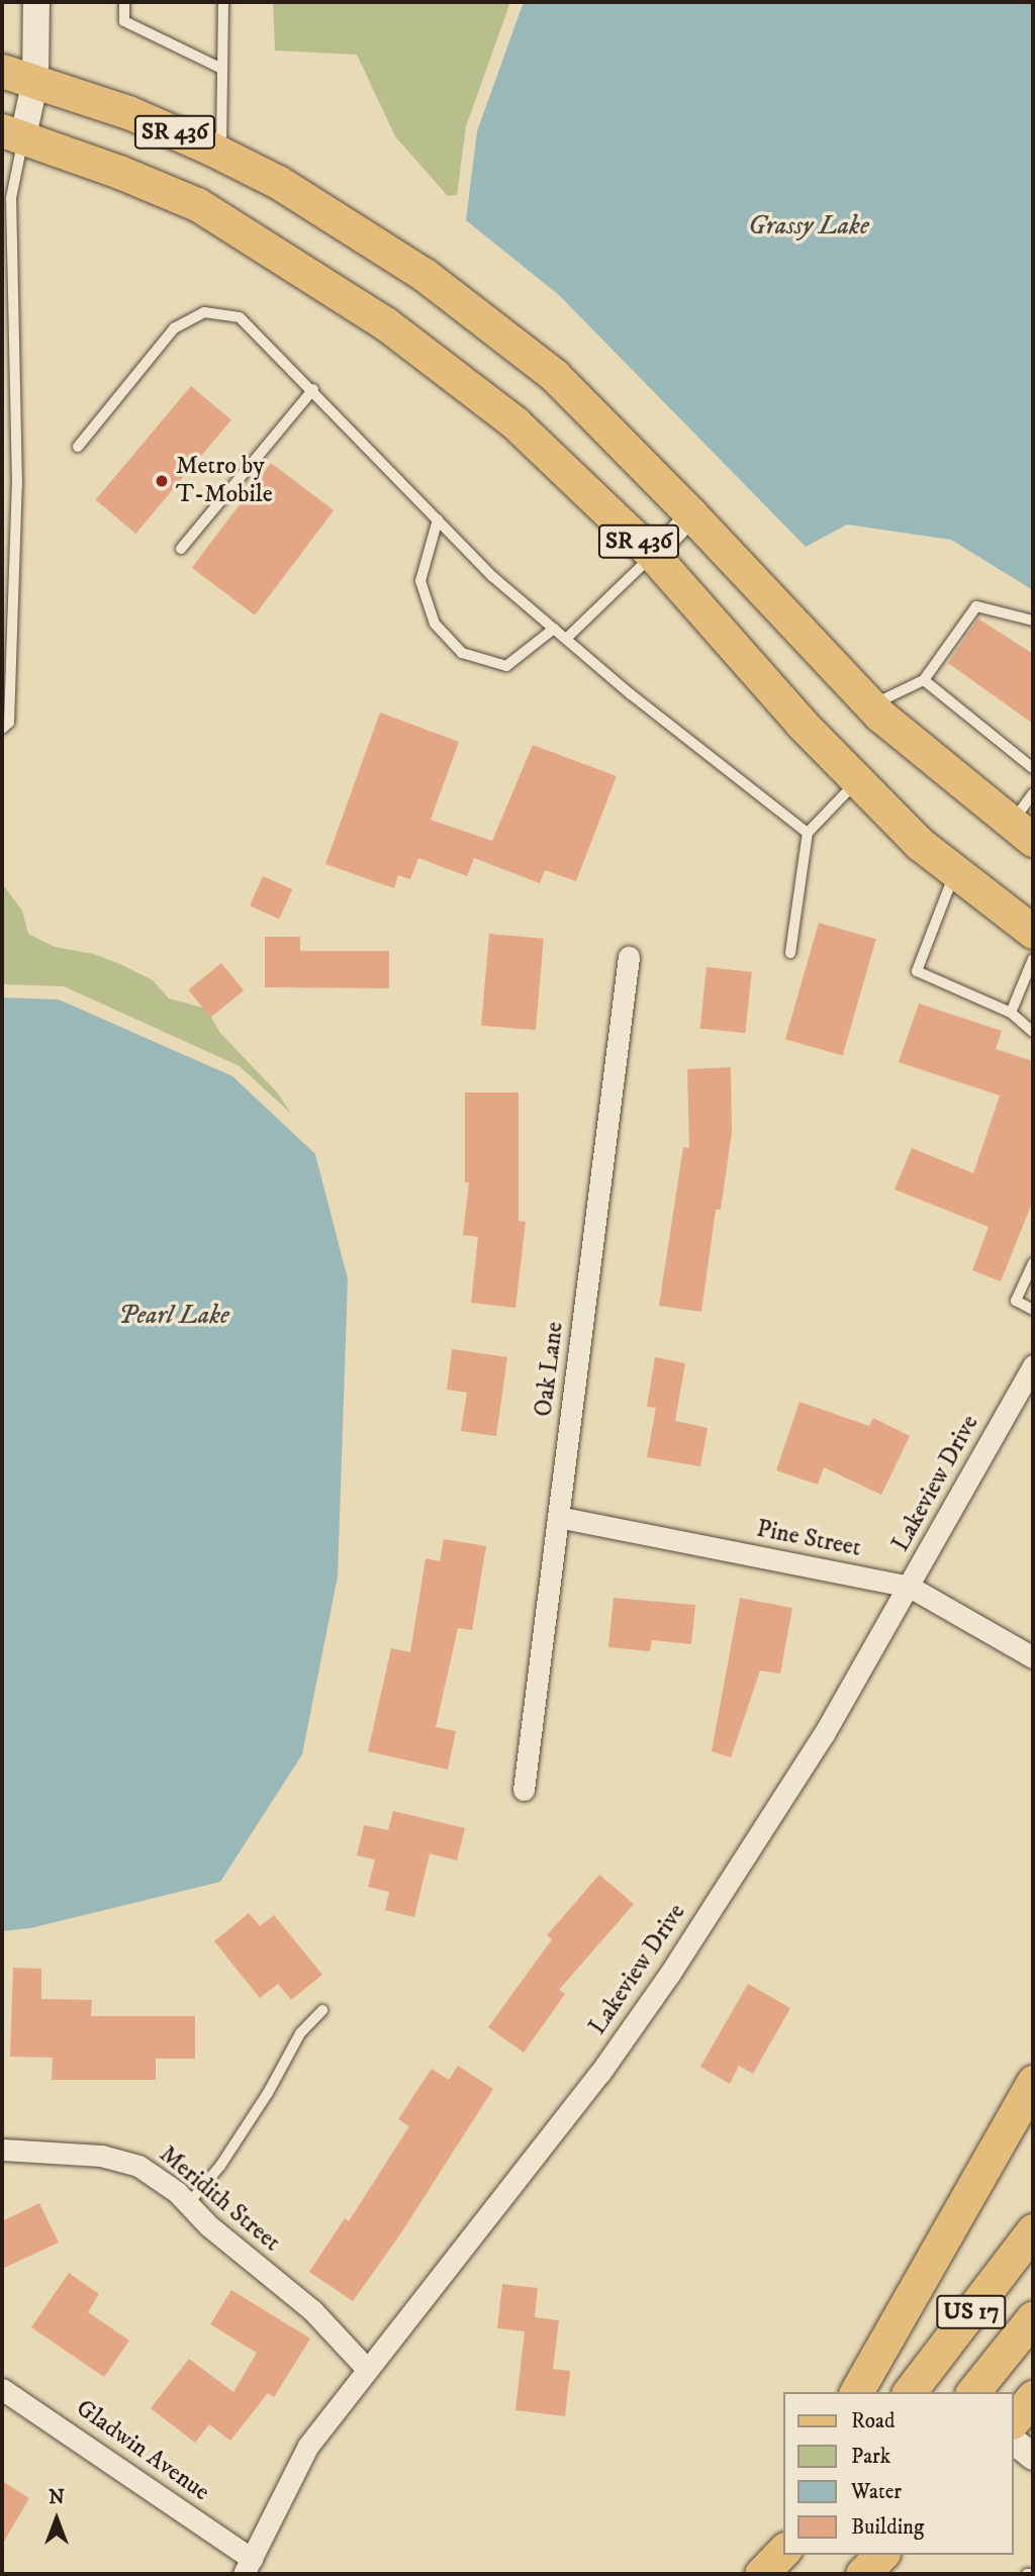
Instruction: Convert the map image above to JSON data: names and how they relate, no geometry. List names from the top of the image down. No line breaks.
{"streets":{"main road":["SR 436","US 17"],"street":["Oak Lane","Lakeview Drive","Pine Street","Meridith Street","Gladwin Avenue"]},"crossings":[["Oak Lane","Pine Street"],["Lakeview Drive","Pine Street"],["Lakeview Drive","Meridith Street"],["Lakeview Drive","Gladwin Avenue"]],"water":["Grassy Lake","Pearl Lake"],"places":["Metro by T-Mobile"],"legend":["Road","Park","Water","Building"],"north":"top"}
